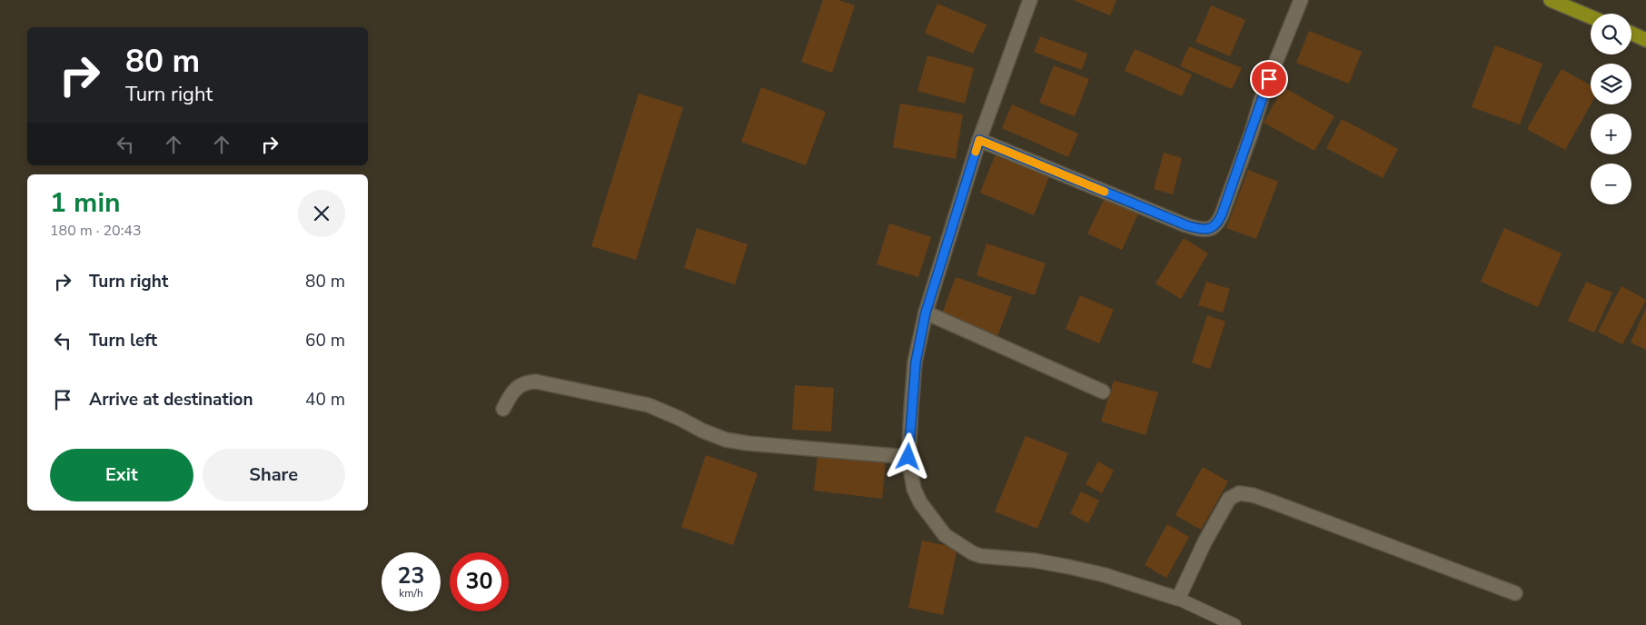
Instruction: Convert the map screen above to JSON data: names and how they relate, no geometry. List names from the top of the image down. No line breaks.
{"page":{"map_buttons":["+","−"],"turn":["80 m","Turn right"],"heading":["1 min","180 m · 20:43"],"list":[{"name":"Turn right","value":"80 m"},{"name":"Turn left","value":"60 m"},{"name":"Arrive at destination","value":"40 m"}],"buttons":["Exit","Share"],"speed":"23 km/h","limit":"30"}}
